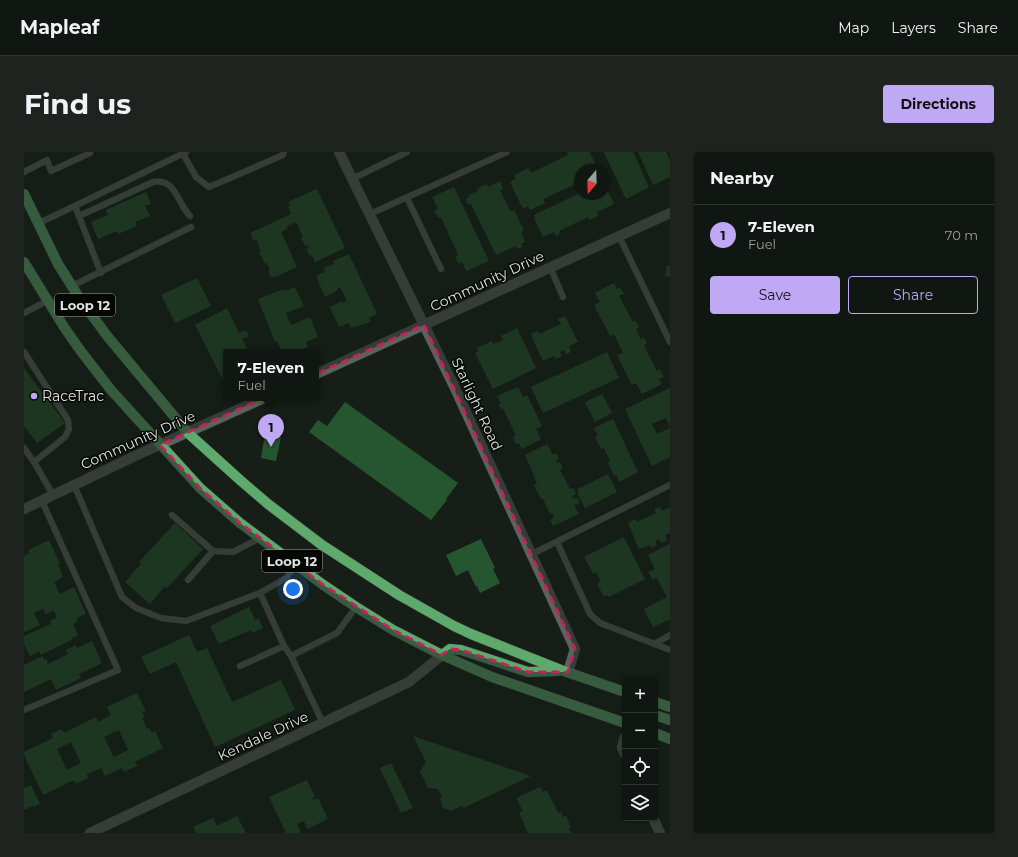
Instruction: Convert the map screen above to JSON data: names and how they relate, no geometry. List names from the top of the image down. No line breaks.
{"streets":{"main road":["Loop 12"],"street":["Community Drive","Starlight Road","Kendale Drive"]},"crossings":[["Community Drive","Loop 12"],["Community Drive","Starlight Road"],["Loop 12","Starlight Road"],["Loop 12","Kendale Drive"]],"places":["RaceTrac"],"north":"bottom","page":{"header":"Mapleaf","nav":["Map","Layers","Share"],"buttons":["Directions",["Save","Share"]],"title":"Find us","heading":"Nearby","list":[{"mark":"1","name":"7-Eleven","note":"Fuel","value":"70 m"}],"popup":["7-Eleven","Fuel"],"pins":"1","map_buttons":["+","−"]}}
